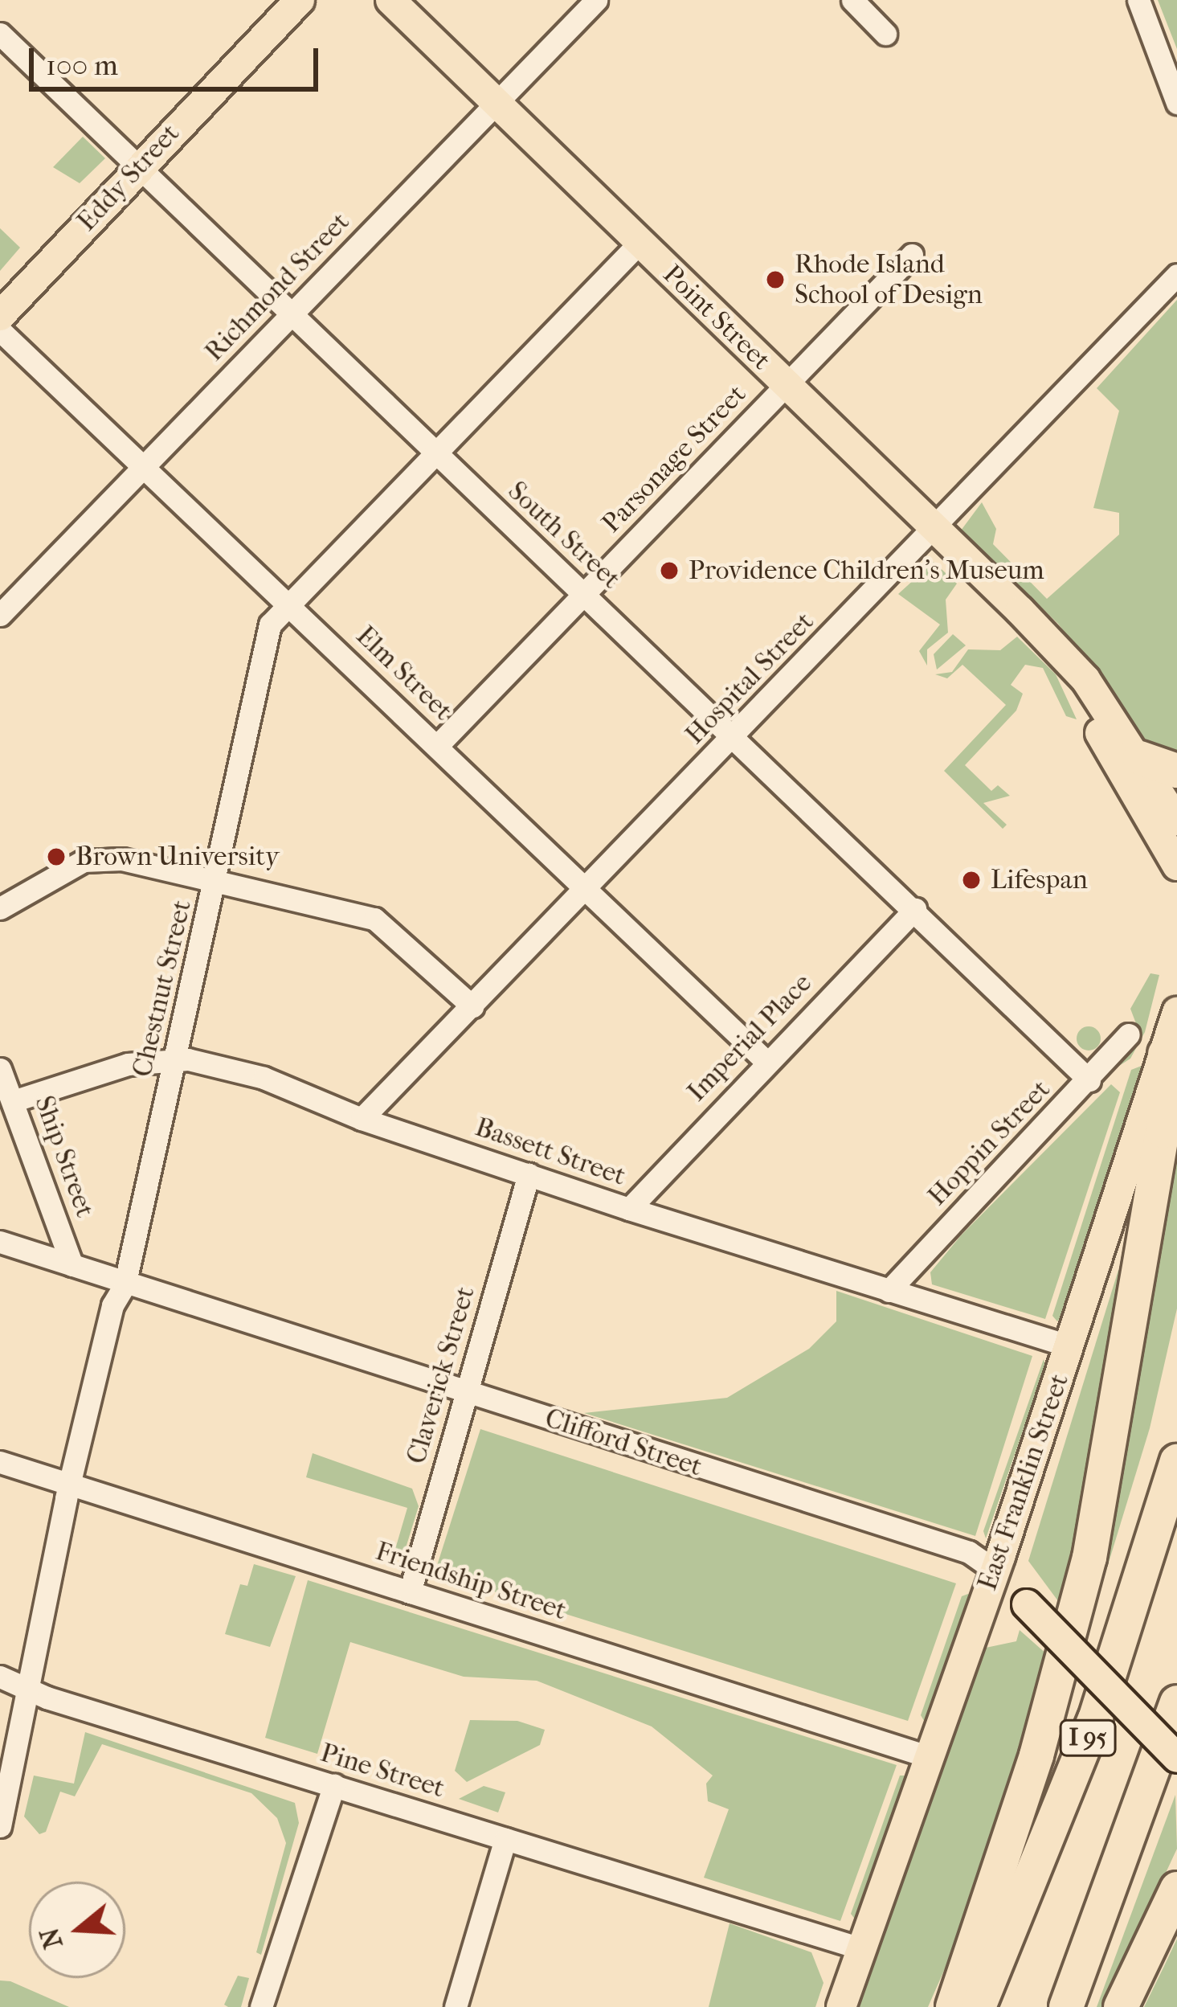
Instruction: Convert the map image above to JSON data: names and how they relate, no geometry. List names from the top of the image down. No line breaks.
{"streets":{"highway":["I 95"],"main road":["Eddy Street","Point Street","Clifford Street","East Franklin Street"],"street":["Richmond Street","Parsonage Street","South Street","Elm Street","Hospital Street","Chestnut Street","Imperial Place","Hoppin Street","Bassett Street","Ship Street","Claverick Street","Friendship Street","Pine Street"]},"crossings":[["Eddy Street","South Street"],["Richmond Street","Point Street"],["Richmond Street","South Street"],["Richmond Street","Elm Street"],["Point Street","Parsonage Street"],["Point Street","Hospital Street"],["Point Street","Chestnut Street"],["Parsonage Street","South Street"],["Parsonage Street","Elm Street"],["South Street","Hospital Street"],["South Street","Chestnut Street"],["South Street","Imperial Place"],["South Street","Hoppin Street"],["Elm Street","Hospital Street"],["Elm Street","Chestnut Street"],["Elm Street","Imperial Place"],["Hospital Street","Bassett Street"],["Chestnut Street","Bassett Street"],["Chestnut Street","Clifford Street"],["Chestnut Street","Friendship Street"],["Chestnut Street","Pine Street"],["Imperial Place","Bassett Street"],["Hoppin Street","Bassett Street"],["Bassett Street","Ship Street"],["Bassett Street","Claverick Street"],["Bassett Street","East Franklin Street"],["Ship Street","Clifford Street"],["Claverick Street","Clifford Street"],["Claverick Street","Friendship Street"],["Clifford Street","East Franklin Street"],["East Franklin Street","Friendship Street"],["East Franklin Street","Pine Street"]],"places":["Rhode Island School of Design","Providence Children's Museum","Brown University","Lifespan"],"scale_bar":"100 m","north":"left"}
